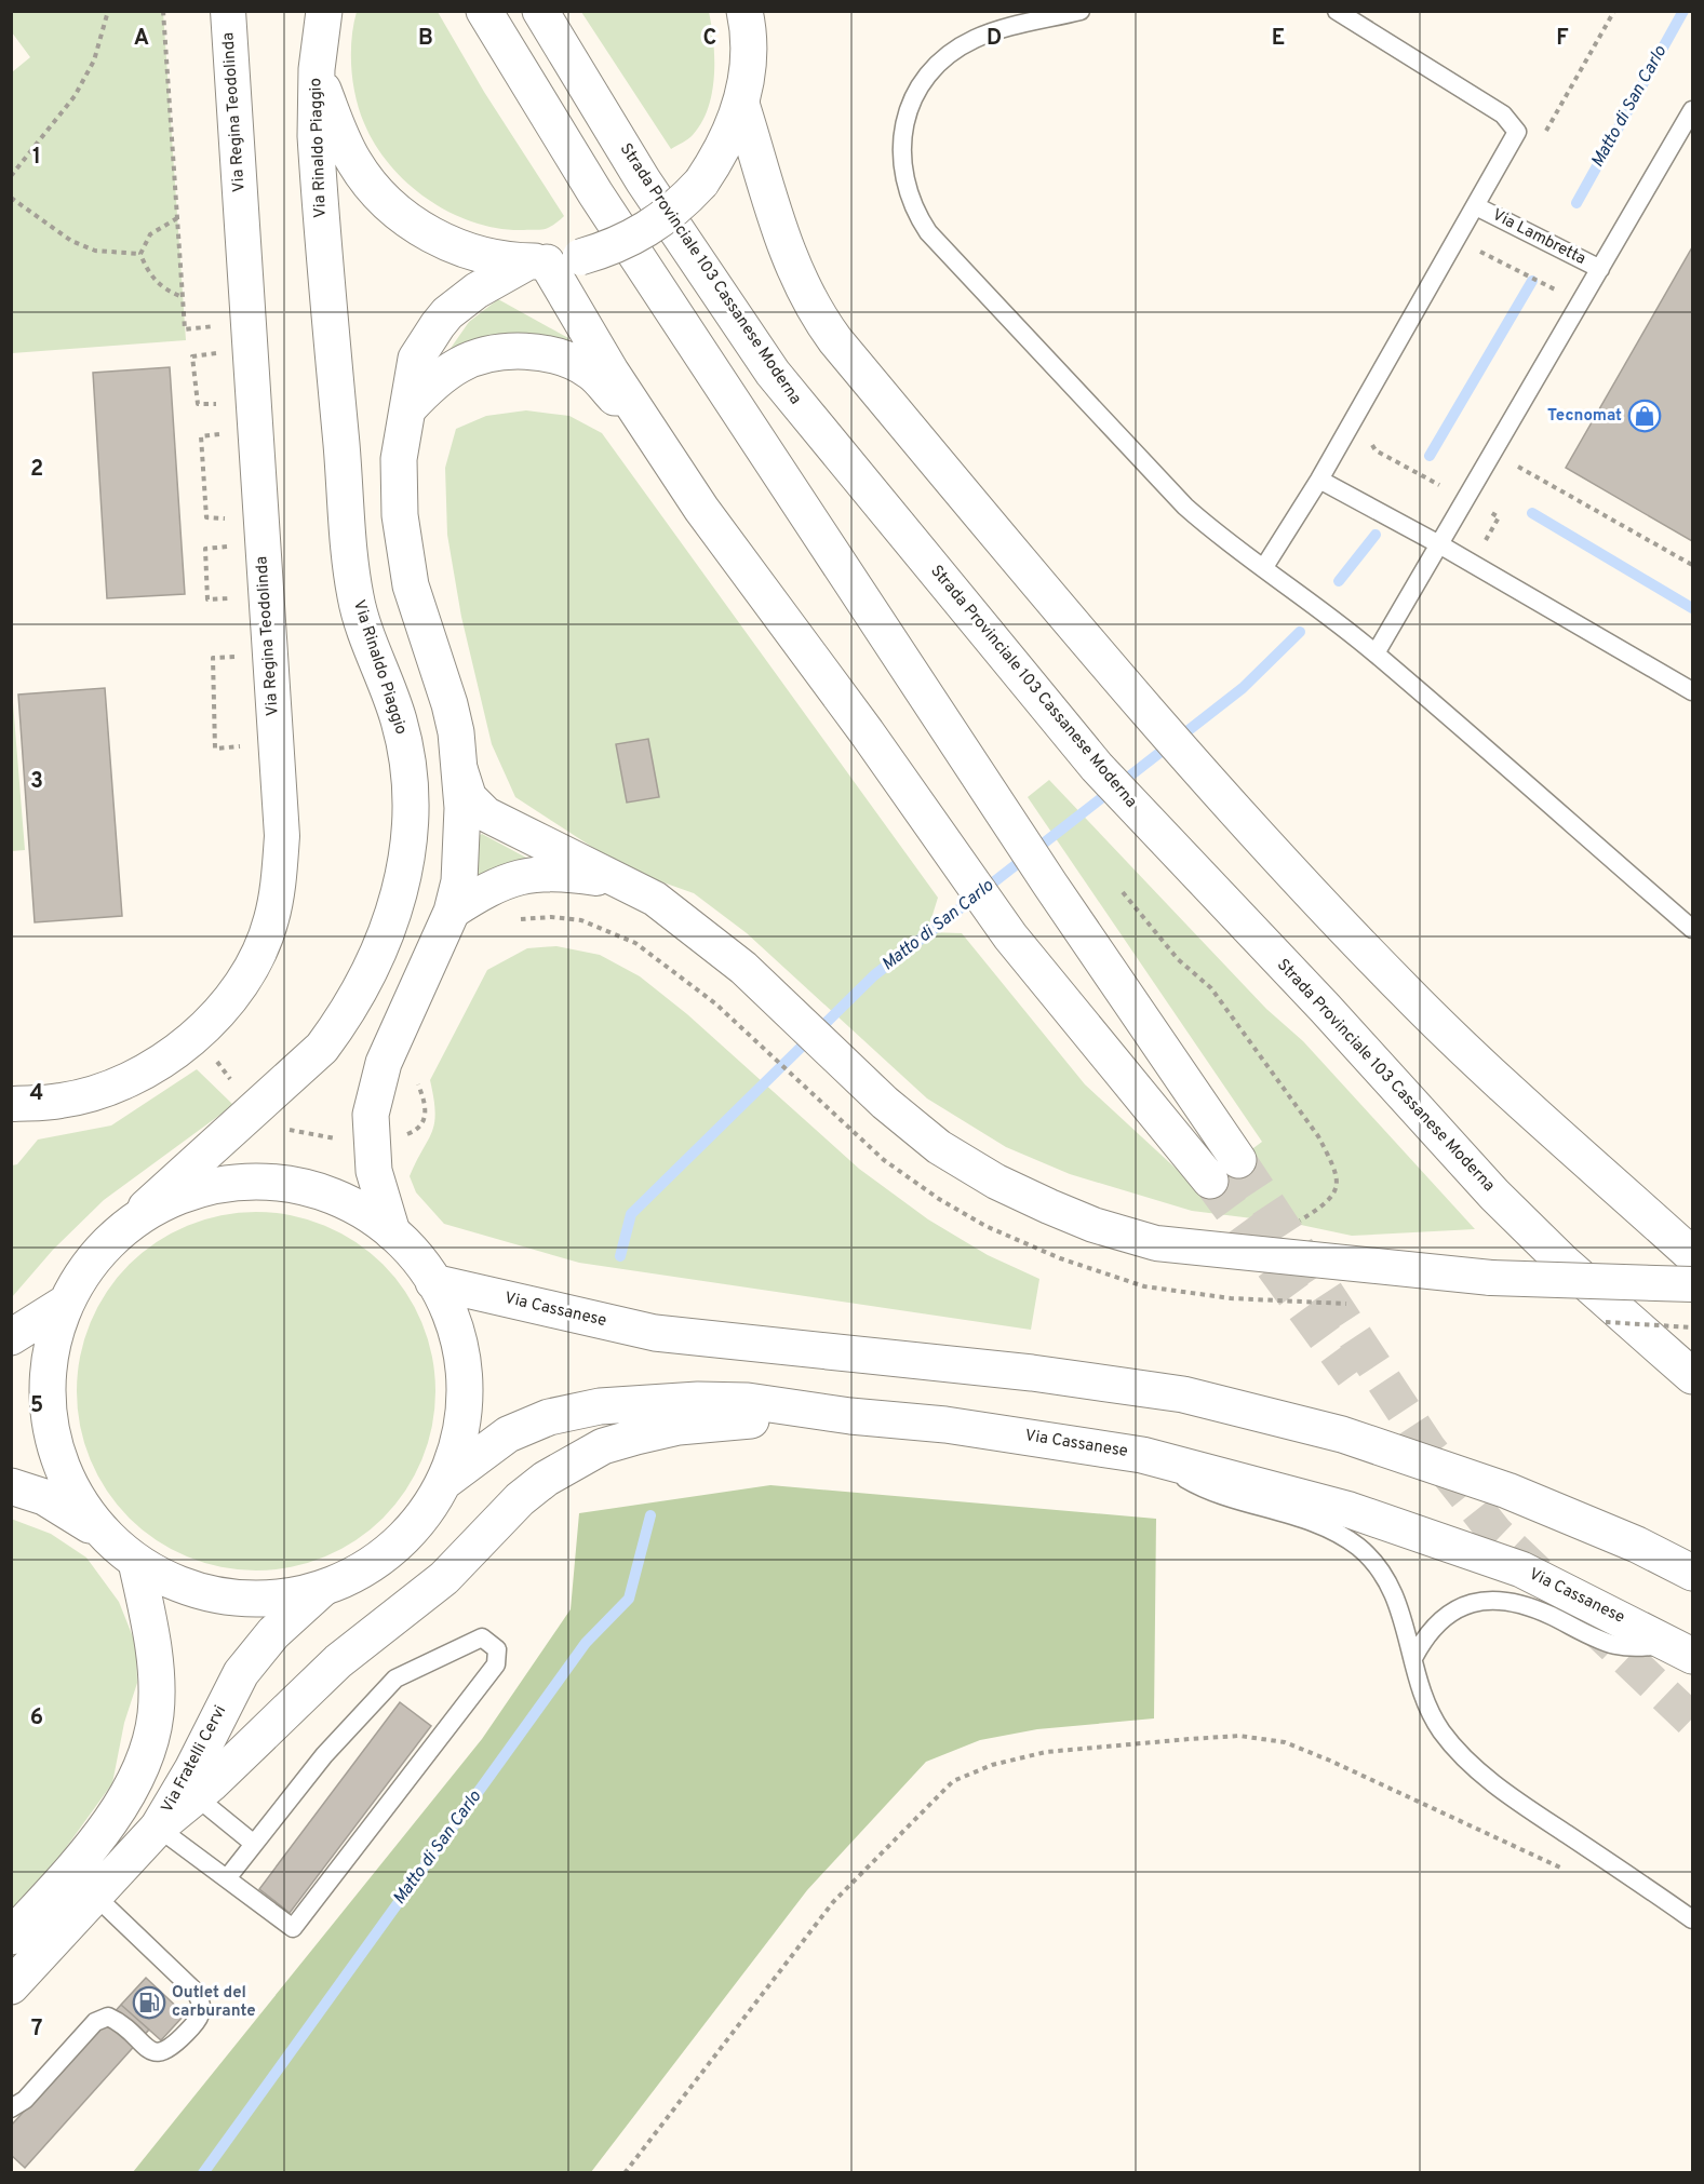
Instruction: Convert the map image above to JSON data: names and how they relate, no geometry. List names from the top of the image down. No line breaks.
{"streets":{"main road":["Via Rinaldo Piaggio","Strada Provinciale 103 Cassanese Moderna","Via Cassanese","Via Fratelli Cervi"],"street":["Via Regina Teodolinda"],"lane":["Via Lambretta"]},"water":["Matto di San Carlo"],"places":{"shop":["Tecnomat"],"fuel station":["Outlet del carburante"]},"grid":{"columns":["A","B","C","D","E","F"],"rows":["1","2","3","4","5","6","7"]}}
